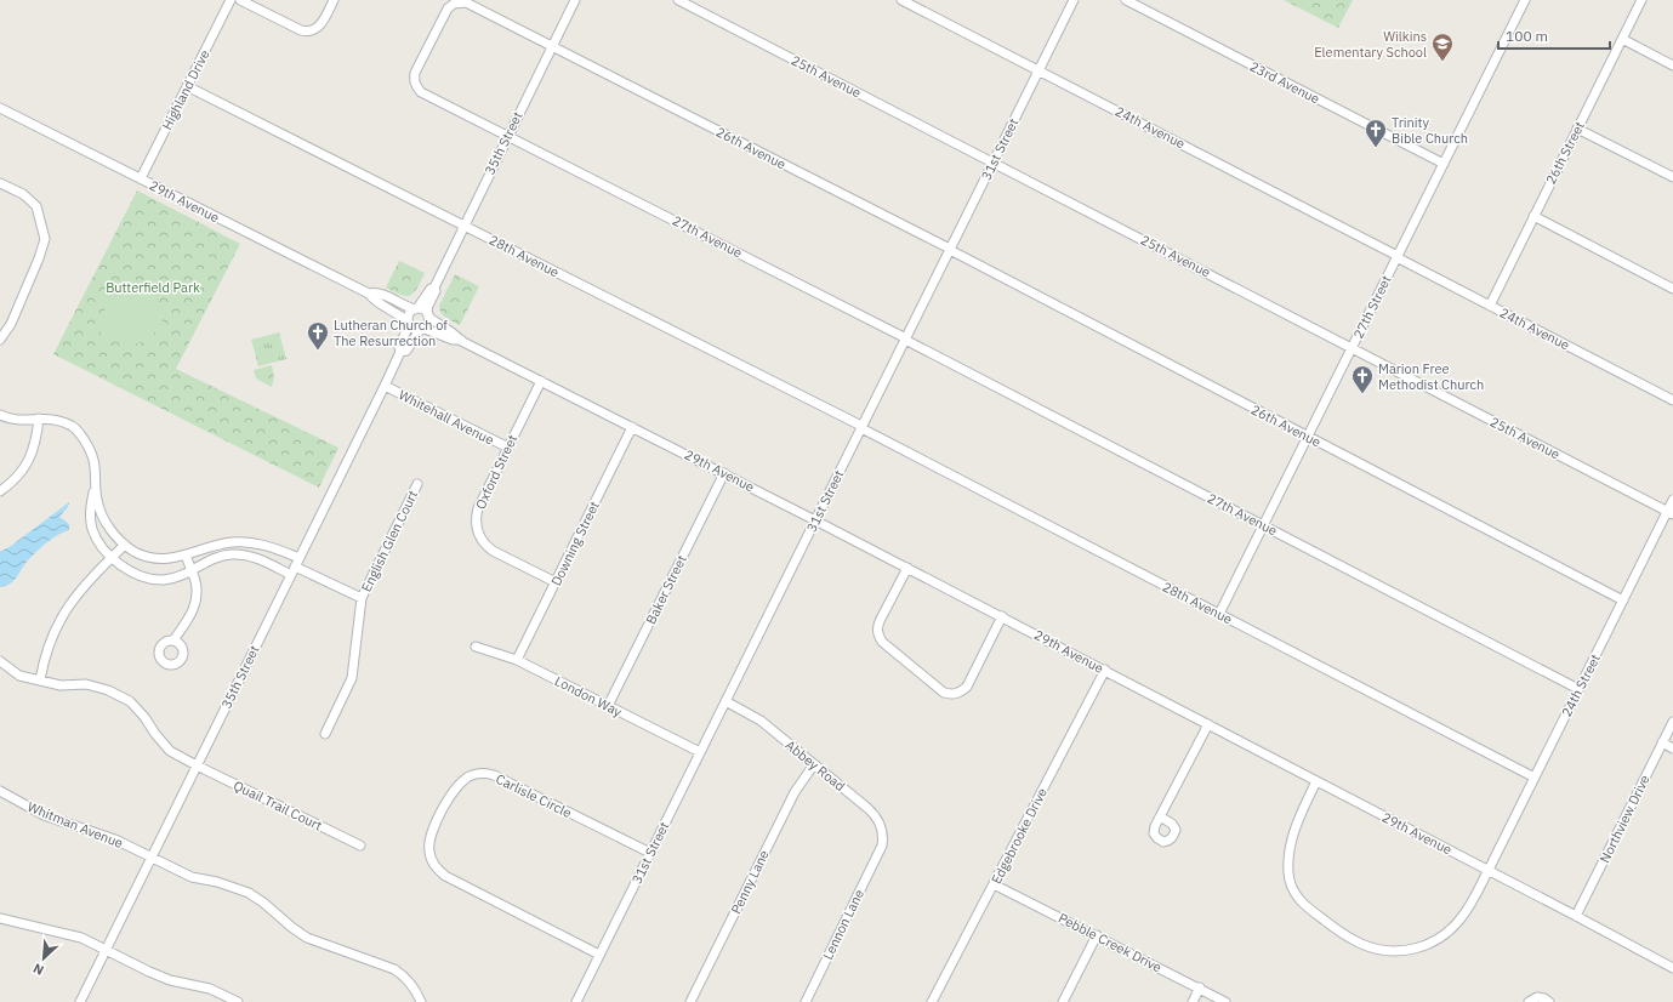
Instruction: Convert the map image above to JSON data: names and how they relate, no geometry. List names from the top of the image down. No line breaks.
{"streets":{"street":["25th Avenue","23rd Avenue","Highland Drive","24th Avenue","35th Street","26th Avenue","31st Street","26th Street","29th Avenue","27th Avenue","28th Avenue","27th Street","Whitehall Avenue","Oxford Street","English Glen Court","Downing Street","Baker Street","24th Street","London Way","Abbey Road","Carlisle Circle","Quail Trail Court","Northview Drive","Whitman Avenue","Edgebrooke Drive","Penny Lane","Lennon Lane","Pebble Creek Drive"]},"crossings":[["25th Avenue","31st Street"],["25th Avenue","27th Street"],["25th Avenue","24th Street"],["23rd Avenue","27th Street"],["Highland Drive","29th Avenue"],["Highland Drive","28th Avenue"],["24th Avenue","31st Street"],["24th Avenue","26th Street"],["24th Avenue","27th Street"],["35th Street","26th Avenue"],["35th Street","29th Avenue"],["35th Street","27th Avenue"],["35th Street","28th Avenue"],["35th Street","Whitehall Avenue"],["35th Street","English Glen Court"],["35th Street","Quail Trail Court"],["35th Street","Whitman Avenue"],["26th Avenue","31st Street"],["26th Avenue","27th Avenue"],["26th Avenue","27th Street"],["26th Avenue","24th Street"],["31st Street","29th Avenue"],["31st Street","27th Avenue"],["31st Street","28th Avenue"],["31st Street","London Way"],["31st Street","Abbey Road"],["31st Street","Carlisle Circle"],["29th Avenue","Oxford Street"],["29th Avenue","Downing Street"],["29th Avenue","Baker Street"],["29th Avenue","24th Street"],["29th Avenue","Northview Drive"],["29th Avenue","Edgebrooke Drive"],["27th Avenue","27th Street"],["27th Avenue","24th Street"],["28th Avenue","27th Street"],["28th Avenue","24th Street"],["Whitehall Avenue","Oxford Street"],["Oxford Street","Downing Street"],["Downing Street","London Way"],["Baker Street","London Way"],["Abbey Road","Penny Lane"],["Abbey Road","Lennon Lane"],["Edgebrooke Drive","Pebble Creek Drive"]],"parks":["Butterfield Park"],"places":{"school or university":["Wilkins Elementary School"],"church":["Trinity Bible Church","Lutheran Church of The Resurrection","Marion Free Methodist Church"]},"scale_bar":"100 m","north":"bottom left"}
